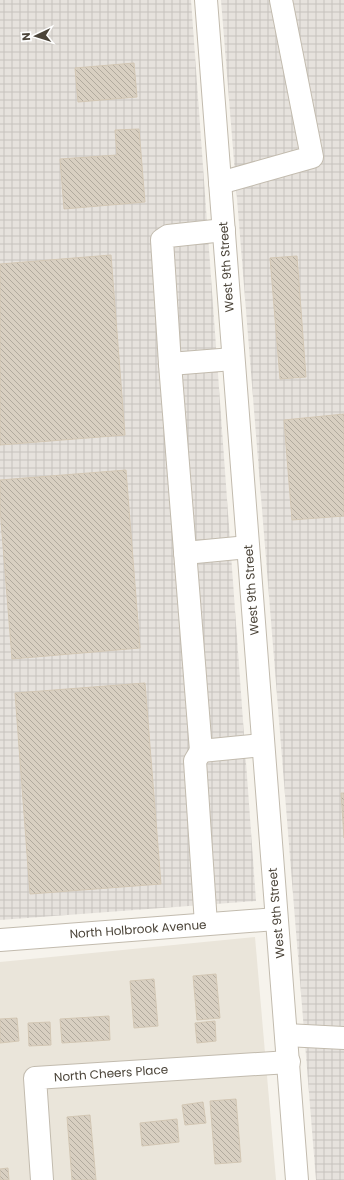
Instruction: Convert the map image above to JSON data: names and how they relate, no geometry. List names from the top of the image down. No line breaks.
{"streets":{"street":["West 9th Street","North Holbrook Avenue","North Cheers Place"]},"crossings":[["West 9th Street","North Holbrook Avenue"],["West 9th Street","North Cheers Place"]],"north":"left"}
